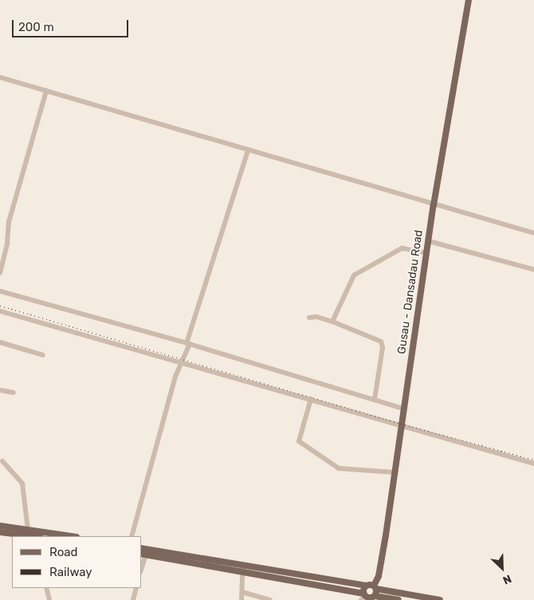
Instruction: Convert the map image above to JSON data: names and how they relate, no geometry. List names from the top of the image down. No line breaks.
{"streets":{"main road":["Gusau - Dansadau Road"]},"legend":["Road","Railway"],"scale_bar":"200 m","north":"bottom right"}
